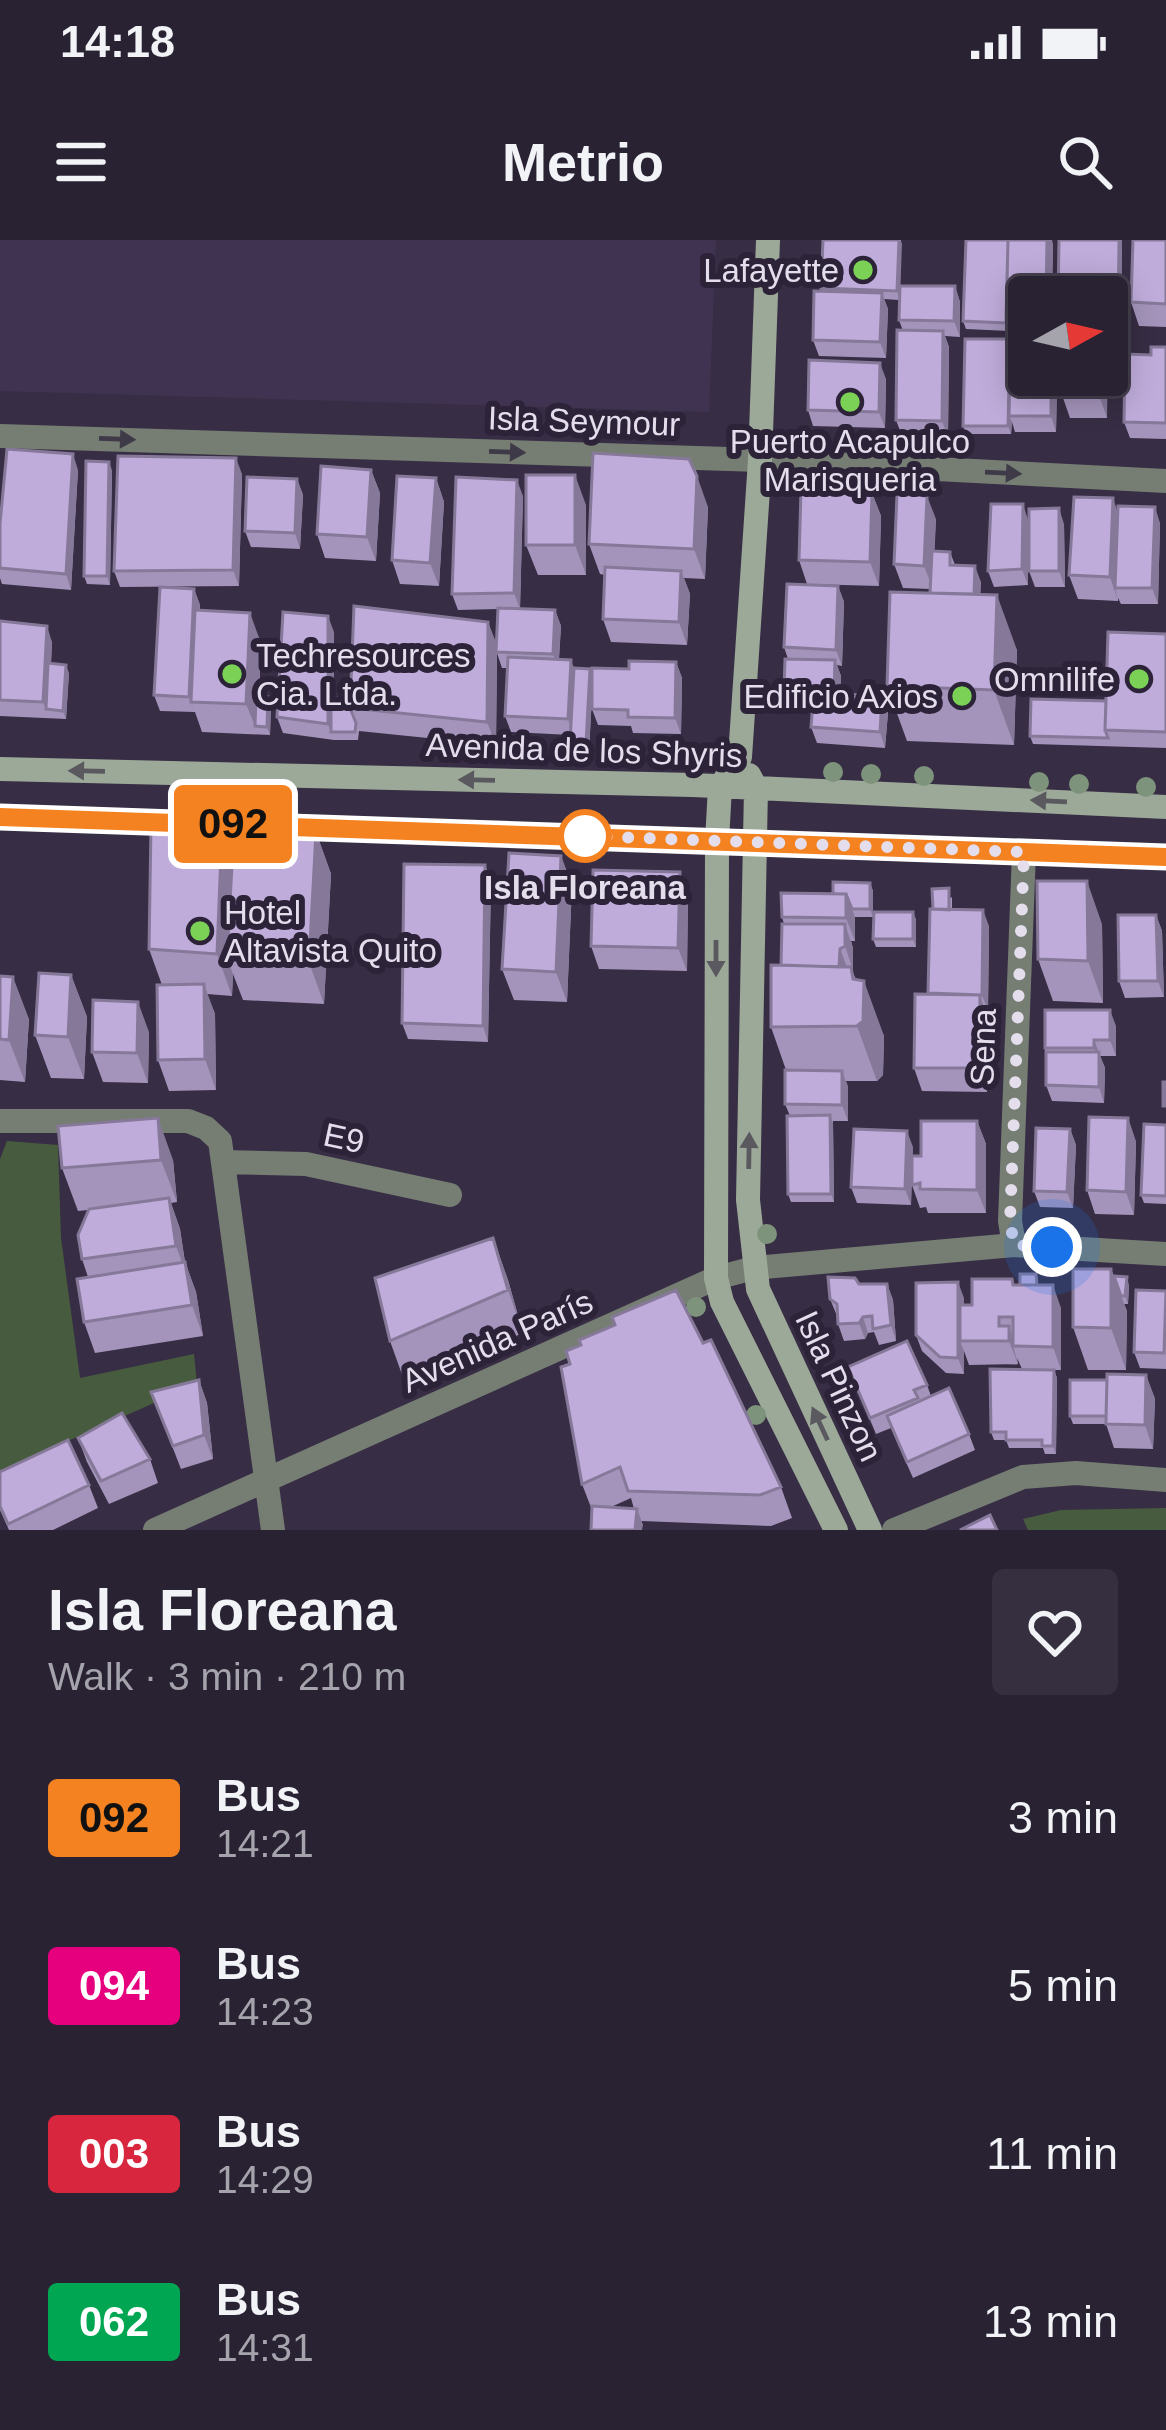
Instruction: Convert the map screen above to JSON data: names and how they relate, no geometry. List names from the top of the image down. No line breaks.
{"streets":{"main road":["Avenida de los Shyris","Isla Pinzon"],"street":["Isla Seymour","Sena","E9","Avenida París"]},"crossings":[["Sena","Avenida París"],["Avenida París","Isla Pinzon"]],"one_way":["Isla Seymour"],"places":["Lafayette","Puerto Acapulco Marisqueria","Techresources Cia. Ltda.","Omnilife","Edificio Axios","Isla Floreana","Hotel Altavista Quito"],"lines":["bus line 092"],"north":"right","page":{"status":"14:18","header":"Metrio","on_map":"092","heading":["Isla Floreana","Walk · 3 min · 210 m"],"list":[{"mark":"092","name":"Bus","note":"14:21","value":"3 min"},{"mark":"094","name":"Bus","note":"14:23","value":"5 min"},{"mark":"003","name":"Bus","note":"14:29","value":"11 min"},{"mark":"062","name":"Bus","note":"14:31","value":"13 min"}]}}
